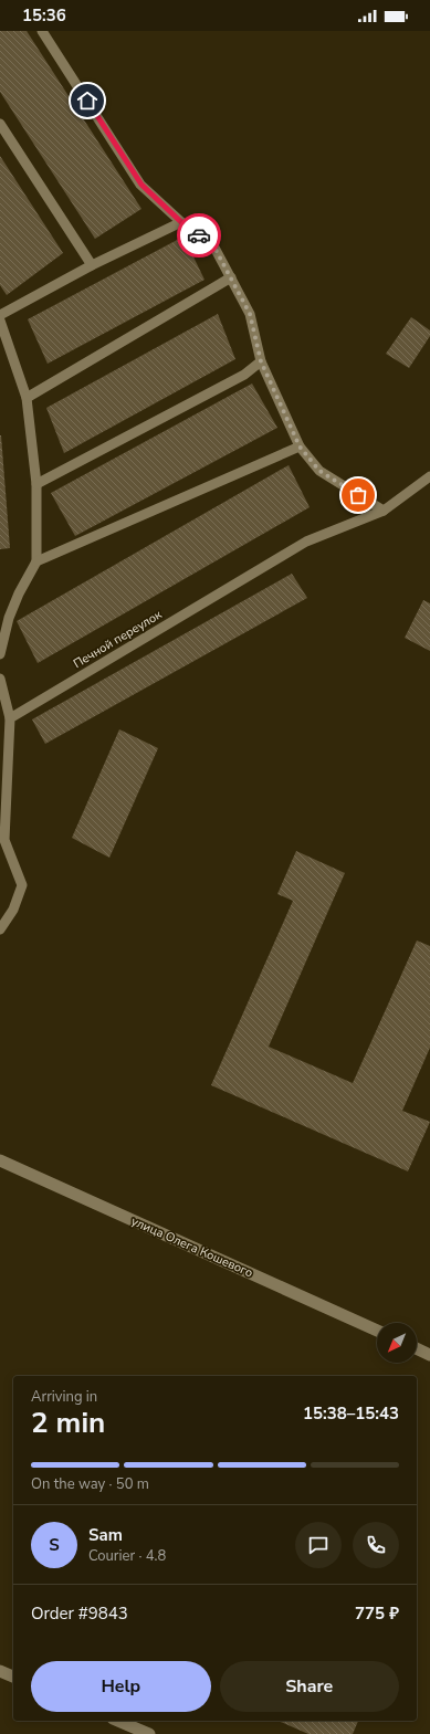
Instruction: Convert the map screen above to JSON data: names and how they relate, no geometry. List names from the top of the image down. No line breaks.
{"streets":{"street":["улица Олега Кошевого"],"lane":["Печной переулок"]},"north":"bottom left","page":{"status":"15:36","heading":["2 min","Arriving in","15:38–15:43"],"panel":["Sam","Courier · 4.8","Order #9843","775 ₽"],"bar":"On the way · 50 m","round":"S","buttons":["Help","Share"]}}
